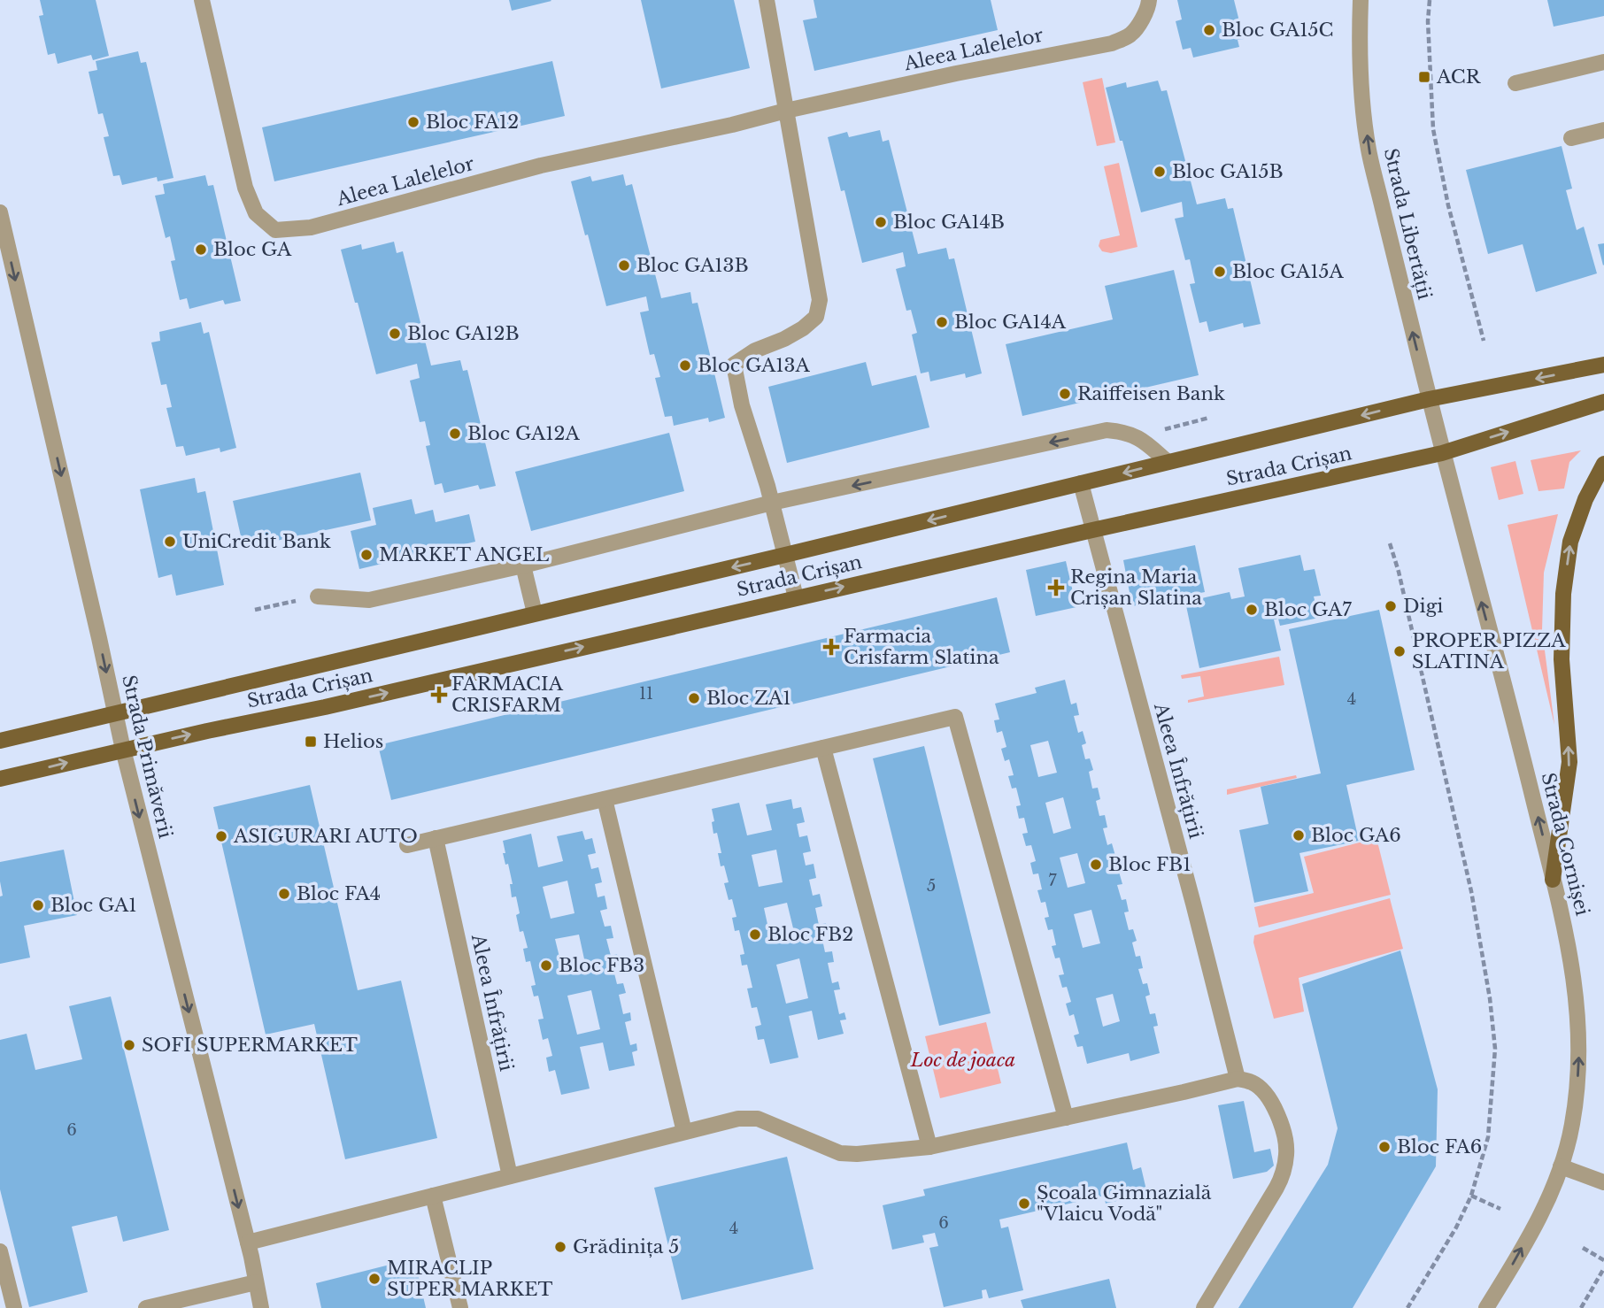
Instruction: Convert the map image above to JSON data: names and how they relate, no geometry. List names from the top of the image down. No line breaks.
{"streets":{"main road":["Strada Crișan"],"street":["Aleea Lalelelor","Strada Libertății","Strada Primăverii","Aleea Înfrățirii","Strada Cornișei"]},"crossings":[["Strada Libertății","Strada Crișan"],["Strada Libertății","Strada Cornișei"],["Strada Crișan","Strada Primăverii"],["Strada Crișan","Aleea Înfrățirii"],["Strada Crișan","Strada Cornișei"]],"one_way":["Strada Libertății","Strada Primăverii","Strada Cornișei"],"parks":["Loc de joaca"],"places":{"other":["Bloc GA15C","Bloc FA12","Bloc GA15B","Bloc GA14B","Bloc GA","Bloc GA13B","Bloc GA15A","Bloc GA14A","Bloc GA12B","Bloc GA13A","Raiffeisen Bank","Bloc GA12A","UniCredit Bank","MARKET ANGEL","Digi","Bloc GA7","PROPER PIZZA SLATINA","Bloc ZA1","Bloc GA6","ASIGURARI AUTO","Bloc FB1","Bloc FA4","Bloc GA1","Bloc FB2","Bloc FB3","SOFI SUPERMARKET","Bloc FA6","Școala Gimnazială \"Vlaicu Vodă\"","Grădinița 5","MIRACLIP SUPER MARKET"],"transit":["ACR","Helios"],"health":["Regina Maria Crișan Slatina","Farmacia Crisfarm Slatina","FARMACIA CRISFARM"]},"house_numbers":["11","4","7","5","6","6","4"]}
